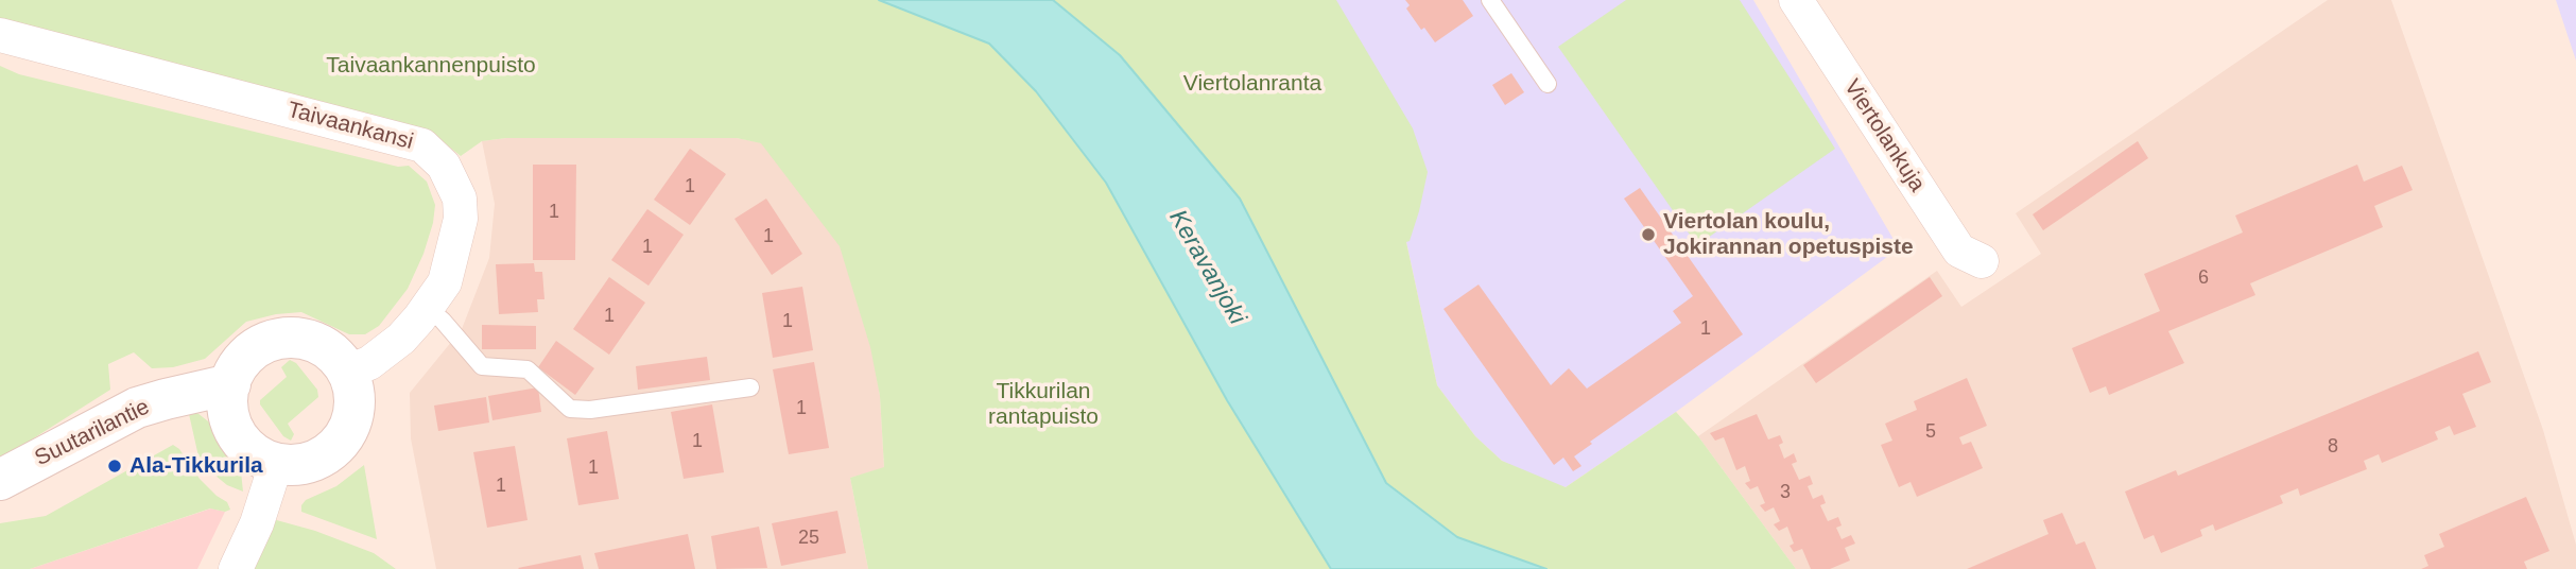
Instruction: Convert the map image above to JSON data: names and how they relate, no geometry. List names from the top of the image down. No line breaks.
{"streets":{"street":["Taivaankansi","Viertolankuja","Suutarilantie"]},"crossings":[["Taivaankansi","Suutarilantie"]],"water":["Keravanjoki"],"parks":["Taivaankannenpuisto","Viertolanranta","Tikkurilan rantapuisto"],"places":["Viertolan koulu, Jokirannan opetuspiste","Ala-Tikkurila"],"house_numbers":["1","1","1","1","6","1","1","1","1","5","1","8","1","1","3","25"]}
